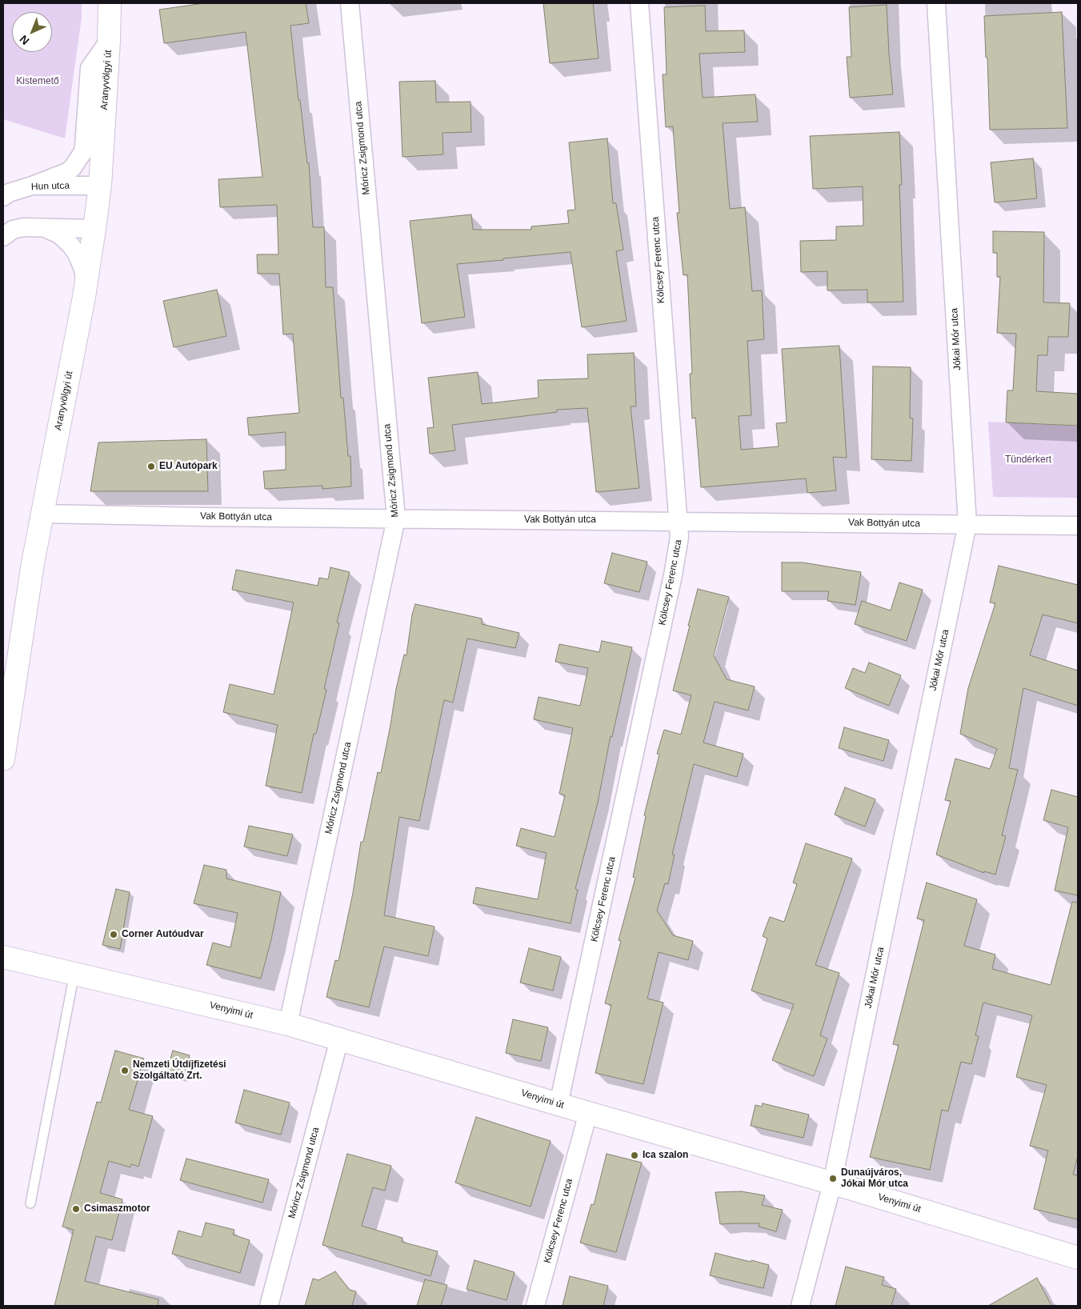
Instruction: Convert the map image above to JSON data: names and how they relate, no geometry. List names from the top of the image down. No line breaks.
{"streets":{"street":["Aranyvölgyi út","Móricz Zsigmond utca","Hun utca","Kölcsey Ferenc utca","Jókai Mór utca","Vak Bottyán utca","Venyimi út"]},"crossings":[["Aranyvölgyi út","Hun utca"],["Aranyvölgyi út","Vak Bottyán utca"],["Móricz Zsigmond utca","Vak Bottyán utca"],["Móricz Zsigmond utca","Venyimi út"],["Kölcsey Ferenc utca","Vak Bottyán utca"],["Kölcsey Ferenc utca","Venyimi út"],["Jókai Mór utca","Vak Bottyán utca"],["Jókai Mór utca","Venyimi út"]],"parks":["Kistemető","Tündérkert"],"places":["EU Autópark","Corner Autóudvar","Nemzeti Útdíjfizetési Szolgáltató Zrt.","Ica szalon","Dunaújváros, Jókai Mór utca","Csimaszmotor"],"north":"bottom left"}
